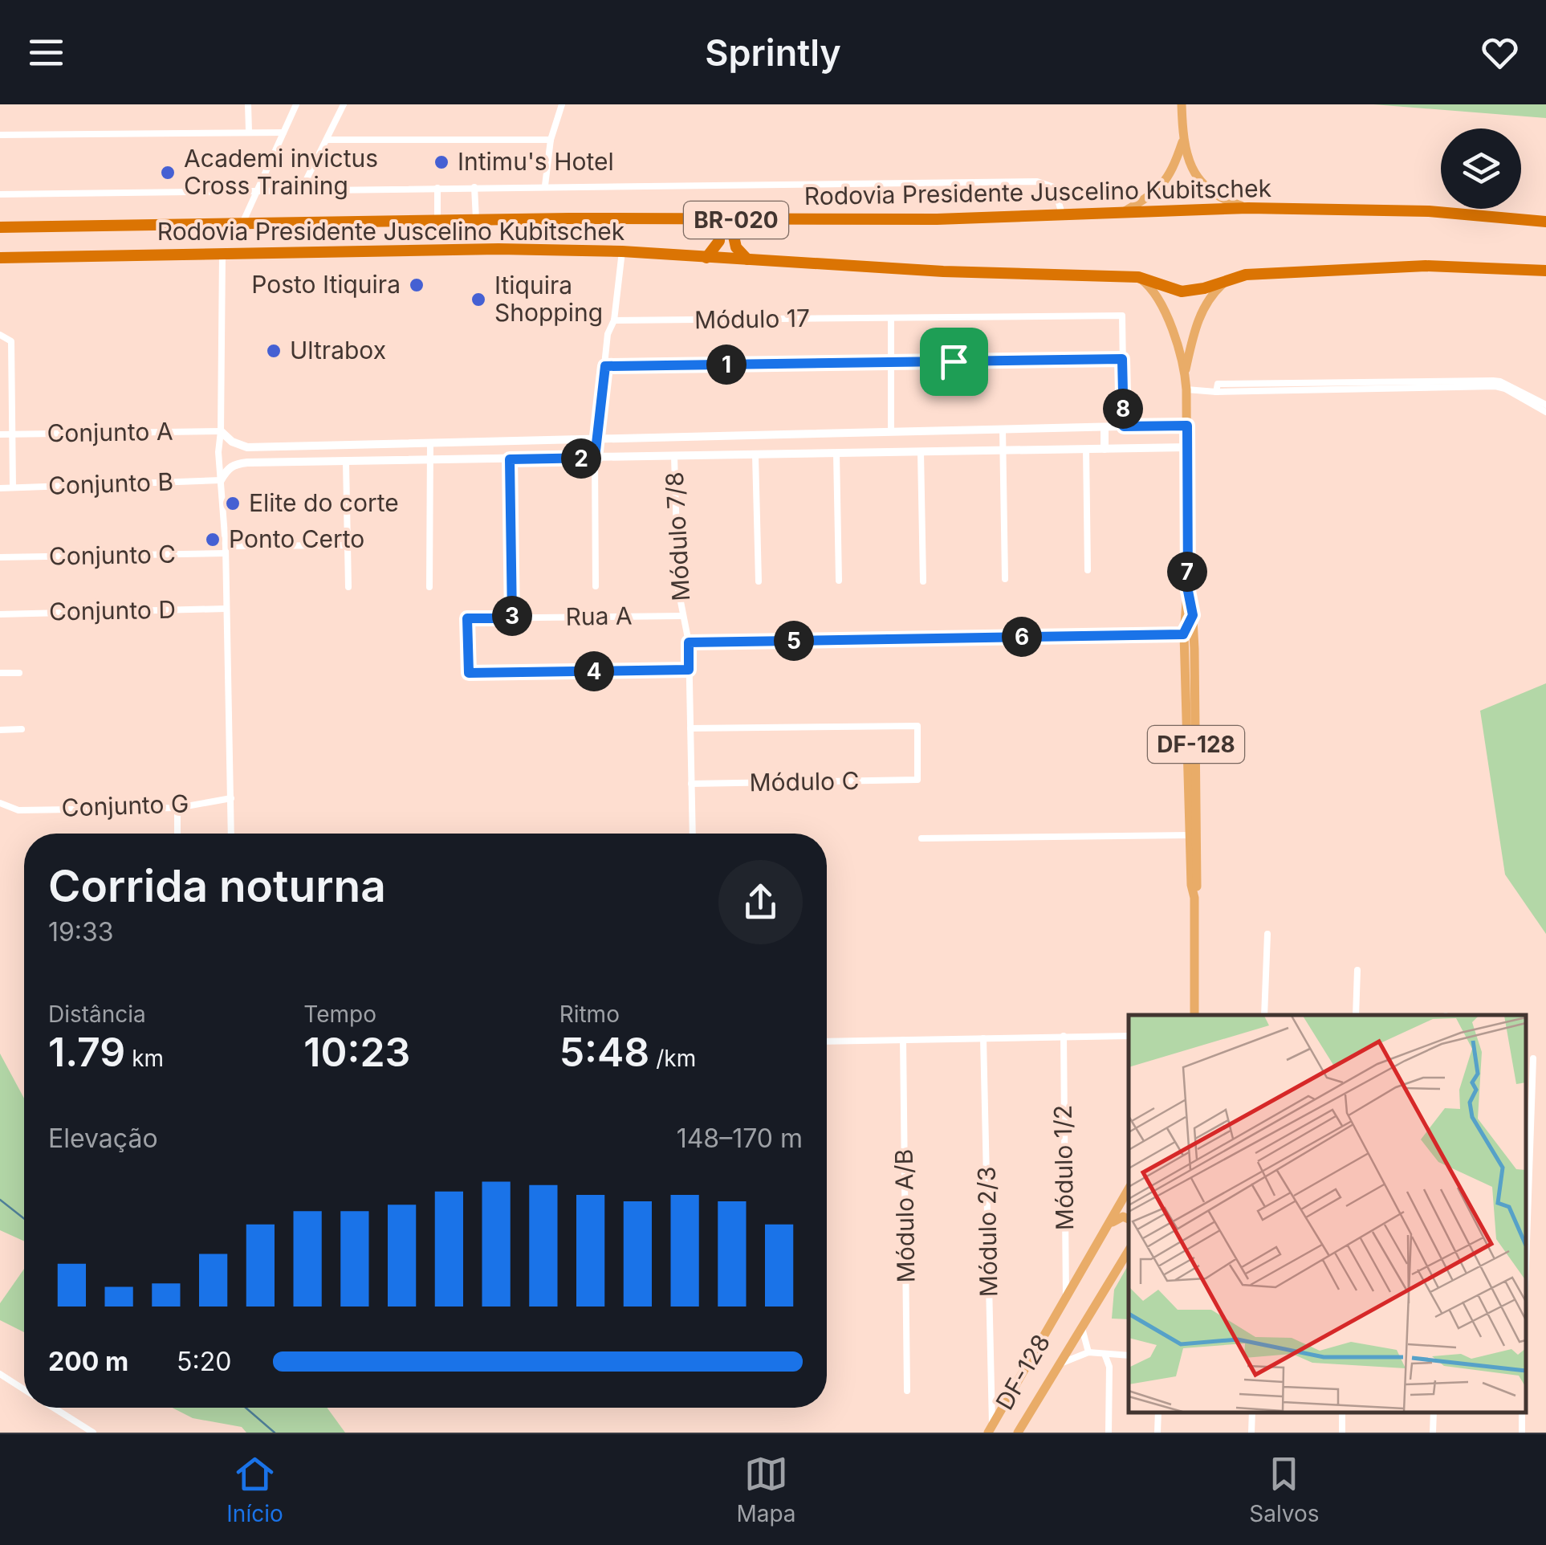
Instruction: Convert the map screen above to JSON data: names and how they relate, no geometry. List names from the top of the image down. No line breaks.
{"streets":{"highway":["Rodovia Presidente Juscelino Kubitschek","BR-020"],"main road":["DF-128"],"street":["Módulo 17","Conjunto A","Conjunto B","Módulo 7/8","Conjunto C","Conjunto D","Rua A","Módulo C","Conjunto G","Módulo 1/2","Módulo A/B","Módulo 2/3"]},"crossings":[["Rodovia Presidente Juscelino Kubitschek","DF-128"],["Módulo 7/8","Rua A"],["Módulo 7/8","Módulo C"],["DF-128","Módulo 1/2"],["DF-128","Módulo 2/3"]],"places":["Intimu's Hotel","Academi invictus Cross Training","Posto Itiquira","Itiquira Shopping","Ultrabox","Elite do corte","Ponto Certo"],"page":{"header":"Sprintly","pins":["1","8","2","7","3","6","5","4"],"heading":["Corrida noturna","19:33"],"stats":[["Distância","1.79 km"],["Tempo","10:23"],["Ritmo","5:48 /km"]],"chart":["Elevação","148–170 m"],"list":[{"name":"200 m","note":"5:20"}],"tabs":["Início","Mapa","Salvos"]}}
